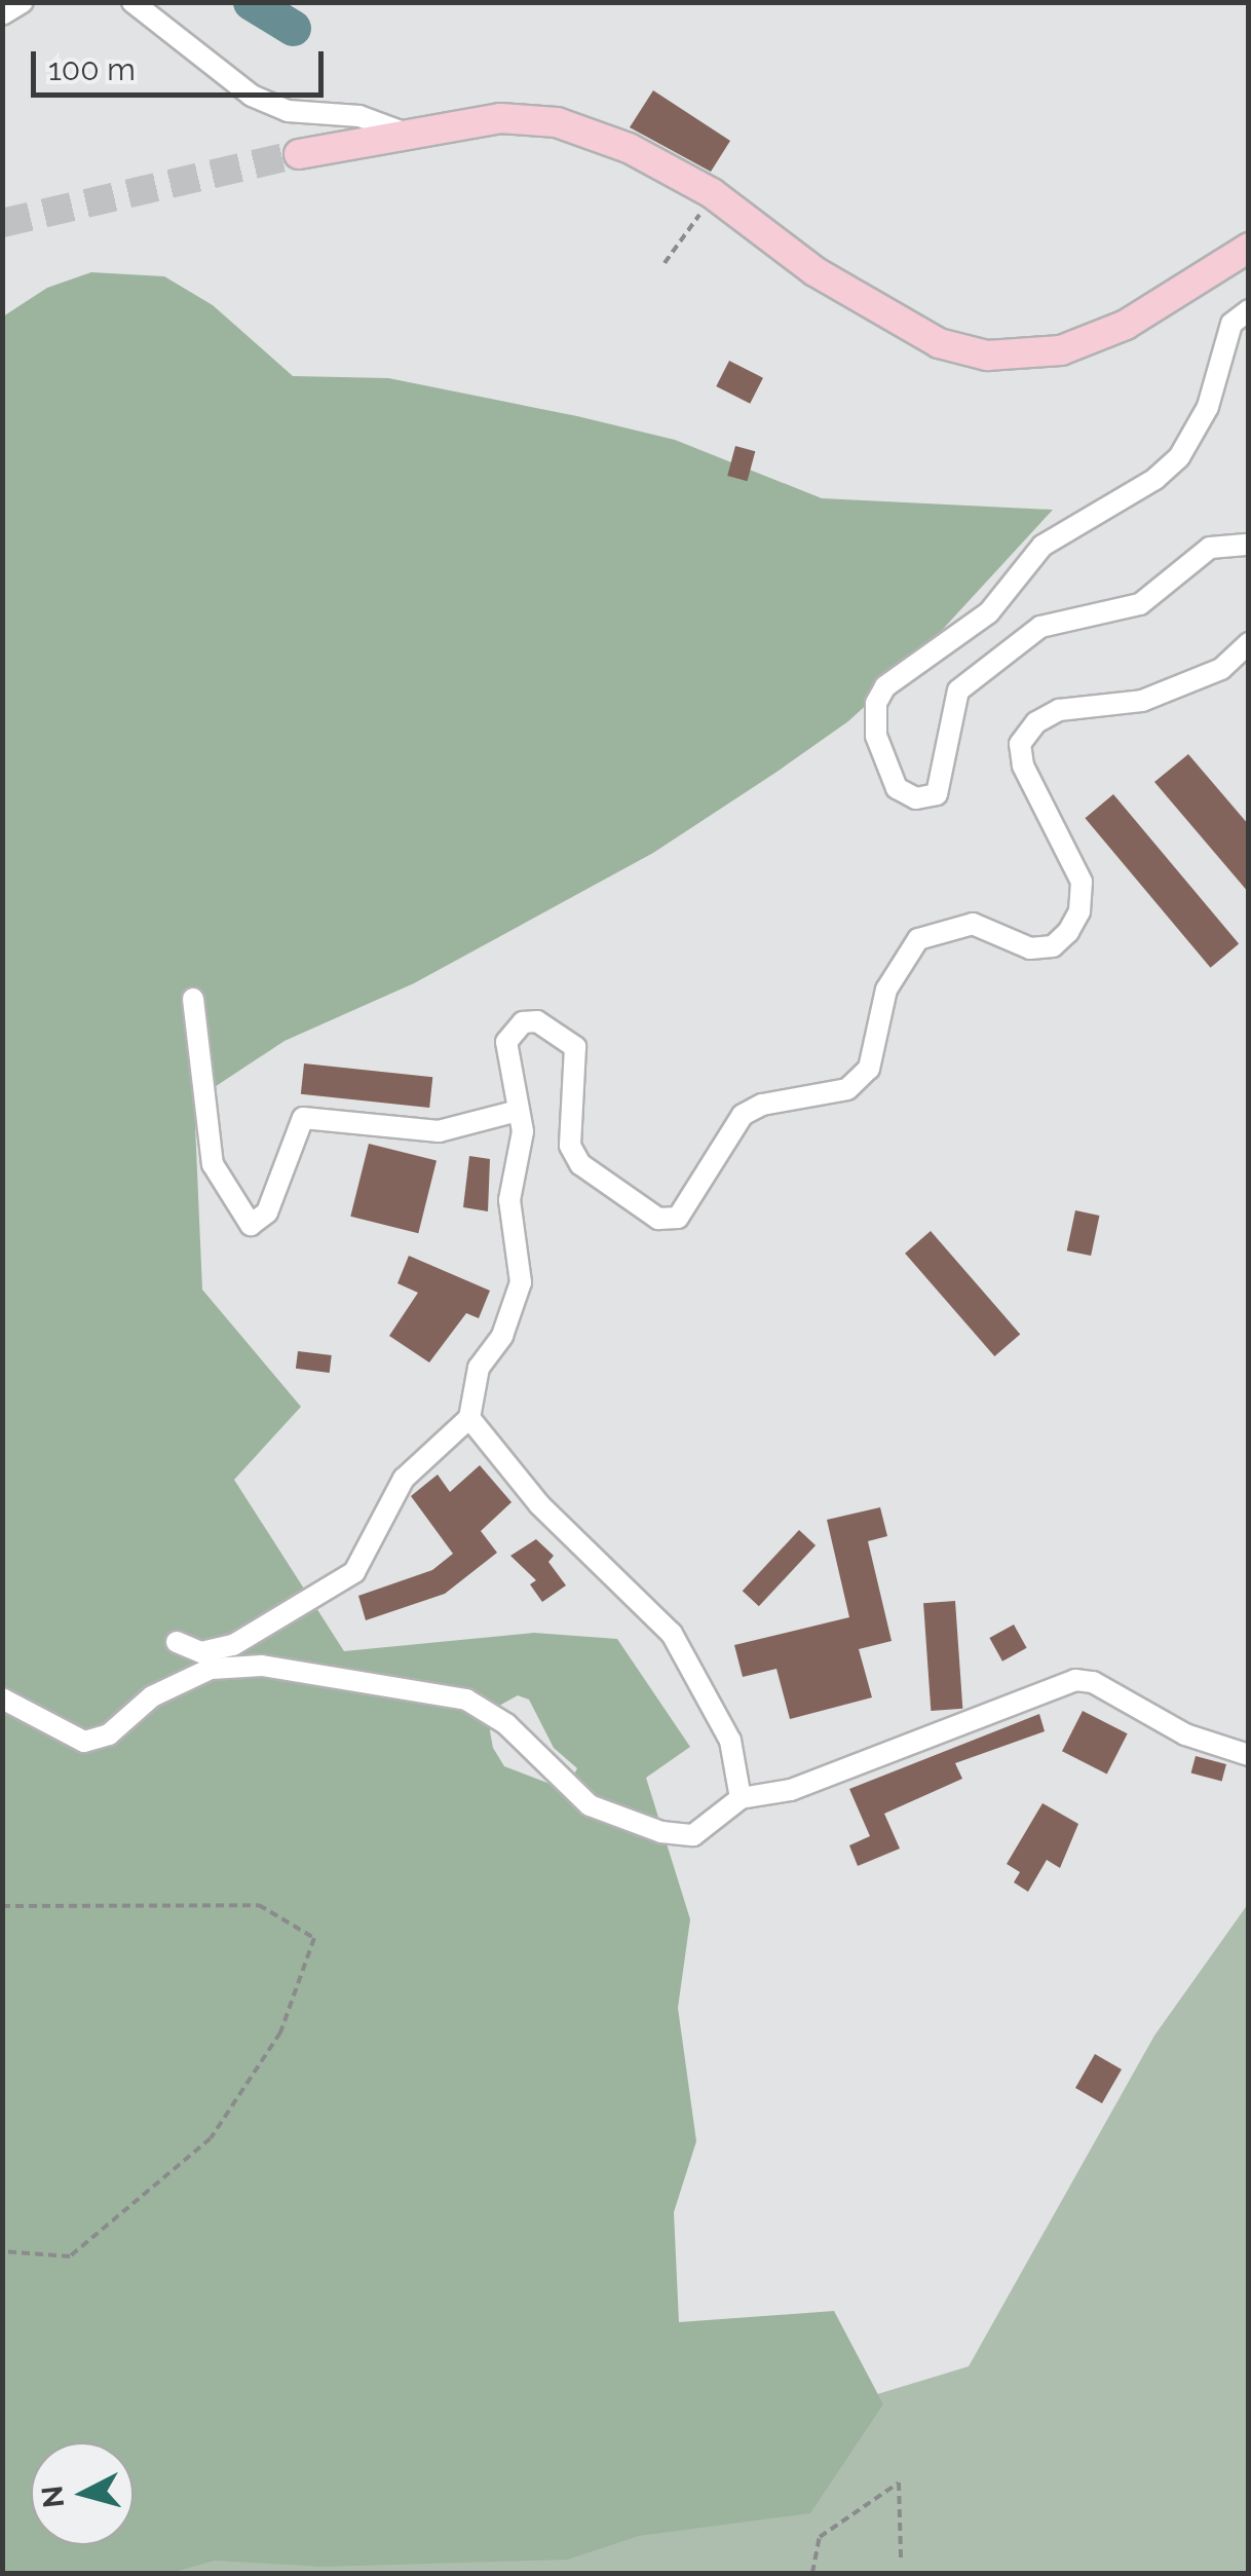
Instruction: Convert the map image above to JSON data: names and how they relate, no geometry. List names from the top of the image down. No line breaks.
{"scale_bar":"100 m","north":"left"}
